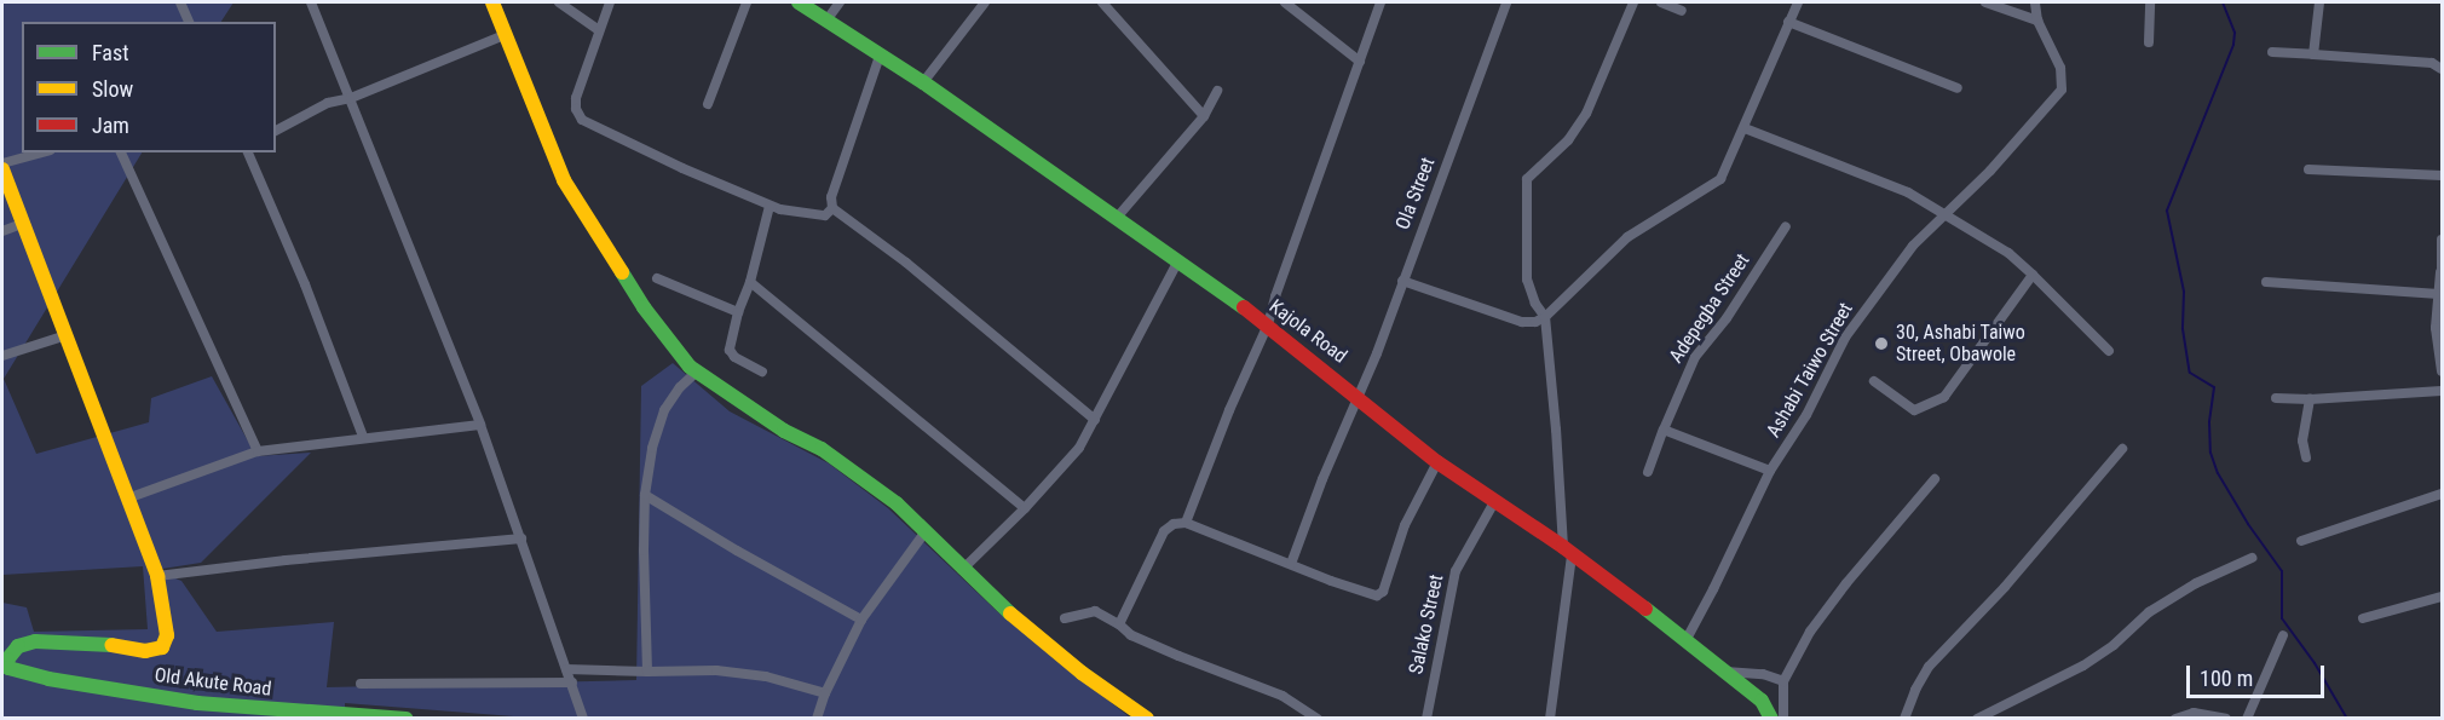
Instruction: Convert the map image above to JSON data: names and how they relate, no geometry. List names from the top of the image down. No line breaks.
{"streets":{"street":["Ola Street","Adepegba Street","Kajola Road","Ashabi Taiwo Street","Salako Street","Old Akute Road"]},"crossings":[["Ola Street","Kajola Road"],["Kajola Road","Ashabi Taiwo Street"],["Kajola Road","Salako Street"]],"places":["30, Ashabi Taiwo Street, Obawole"],"legend":["Fast","Slow","Jam"],"scale_bar":"100 m"}
